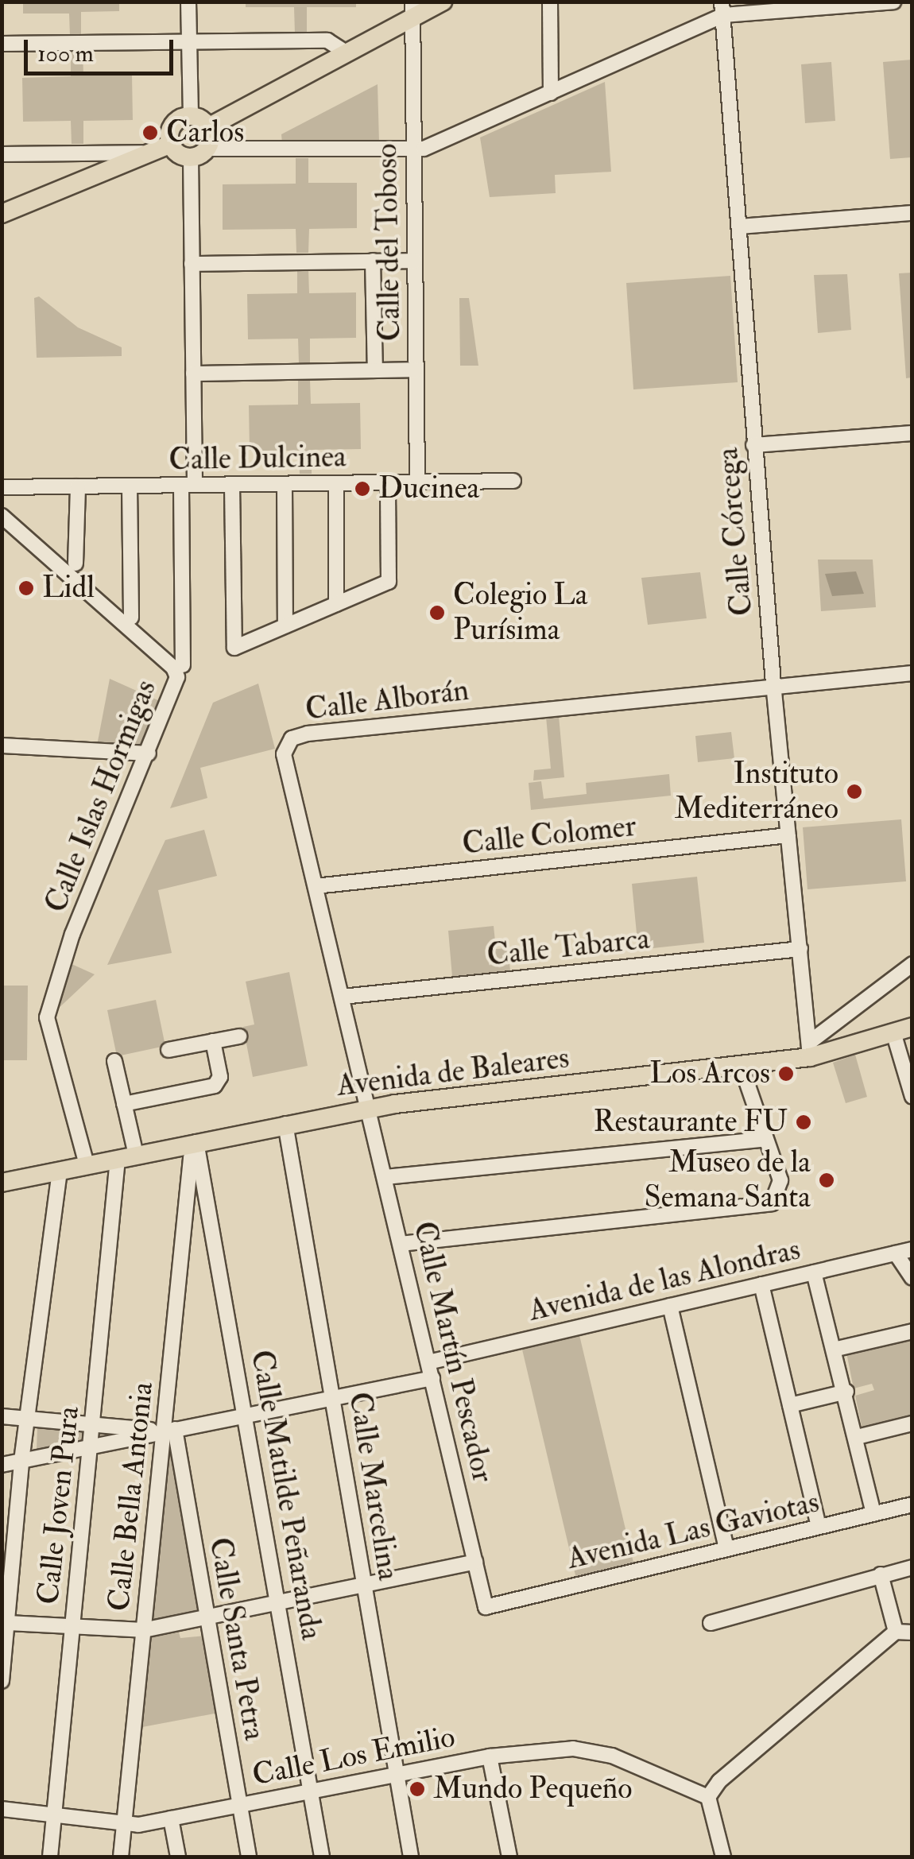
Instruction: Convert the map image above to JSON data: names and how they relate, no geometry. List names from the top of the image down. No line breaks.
{"streets":{"main road":["Avenida de Baleares"],"street":["Calle del Toboso","Calle Dulcinea","Calle Córcega","Calle Alborán","Calle Islas Hormigas","Calle Colomer","Calle Tabarca","Avenida de las Alondras","Calle Martín Pescador","Calle Marcelina","Calle Matilde Peñaranda","Calle Bella Antonia","Calle Joven Pura","Avenida Las Gaviotas","Calle Santa Petra","Calle Los Emilio"]},"crossings":[["Calle del Toboso","Calle Dulcinea"],["Calle Córcega","Calle Alborán"],["Calle Córcega","Calle Colomer"],["Calle Córcega","Calle Tabarca"],["Calle Córcega","Avenida de Baleares"],["Calle Alborán","Calle Colomer"],["Calle Alborán","Calle Tabarca"],["Calle Alborán","Avenida de Baleares"],["Calle Alborán","Calle Martín Pescador"],["Calle Islas Hormigas","Avenida de Baleares"],["Avenida de Baleares","Calle Martín Pescador"],["Avenida de Baleares","Calle Marcelina"],["Avenida de Baleares","Calle Matilde Peñaranda"],["Avenida de Baleares","Calle Bella Antonia"],["Avenida de Baleares","Calle Joven Pura"],["Avenida de las Alondras","Calle Martín Pescador"],["Calle Martín Pescador","Avenida Las Gaviotas"],["Calle Marcelina","Calle Los Emilio"],["Calle Matilde Peñaranda","Calle Bella Antonia"],["Calle Matilde Peñaranda","Calle Los Emilio"],["Calle Bella Antonia","Calle Santa Petra"],["Calle Bella Antonia","Calle Los Emilio"],["Calle Joven Pura","Calle Los Emilio"],["Calle Santa Petra","Calle Los Emilio"]],"places":["Carlos","Ducinea","Lidl","Colegio La Purísima","Instituto Mediterráneo","Los Arcos","Restaurante FU","Museo de la Semana Santa","Mundo Pequeño"],"scale_bar":"100 m"}
